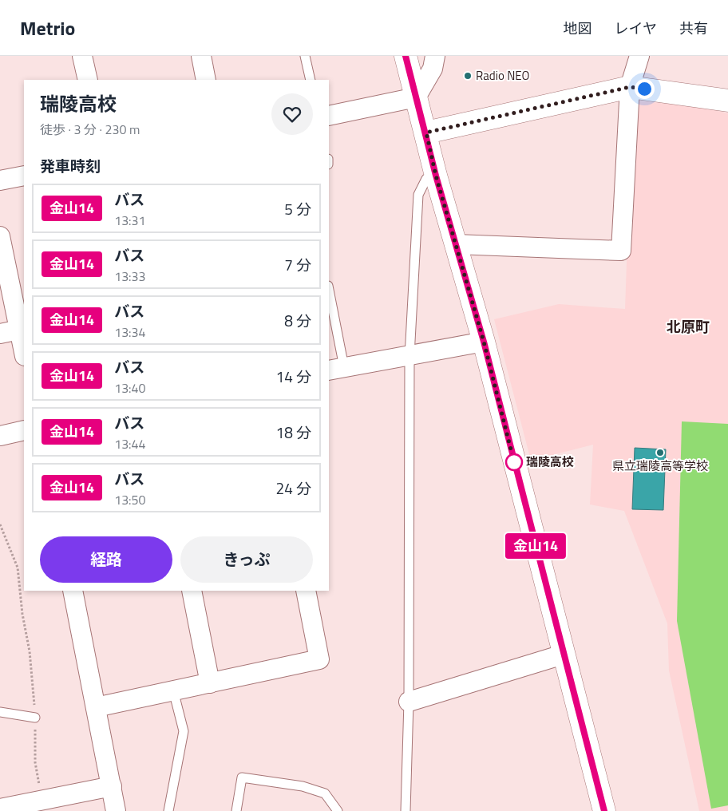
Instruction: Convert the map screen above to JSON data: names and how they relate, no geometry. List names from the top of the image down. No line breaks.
{"districts":["北原町"],"places":["Radio NEO","県立瑞陵高等学校","瑞陵高校"],"lines":["bus line 金山14"],"page":{"header":"Metrio","nav":["地図","レイヤ","共有"],"on_map":"金山14","heading":[["瑞陵高校","徒歩 · 3 分 · 230 m"],"発車時刻"],"list":[{"mark":"金山14","name":"バス","note":"13:31","value":"5 分"},{"mark":"金山14","name":"バス","note":"13:33","value":"7 分"},{"mark":"金山14","name":"バス","note":"13:34","value":"8 分"},{"mark":"金山14","name":"バス","note":"13:40","value":"14 分"},{"mark":"金山14","name":"バス","note":"13:44","value":"18 分"},{"mark":"金山14","name":"バス","note":"13:50","value":"24 分"}],"buttons":["経路","きっぷ"]}}
